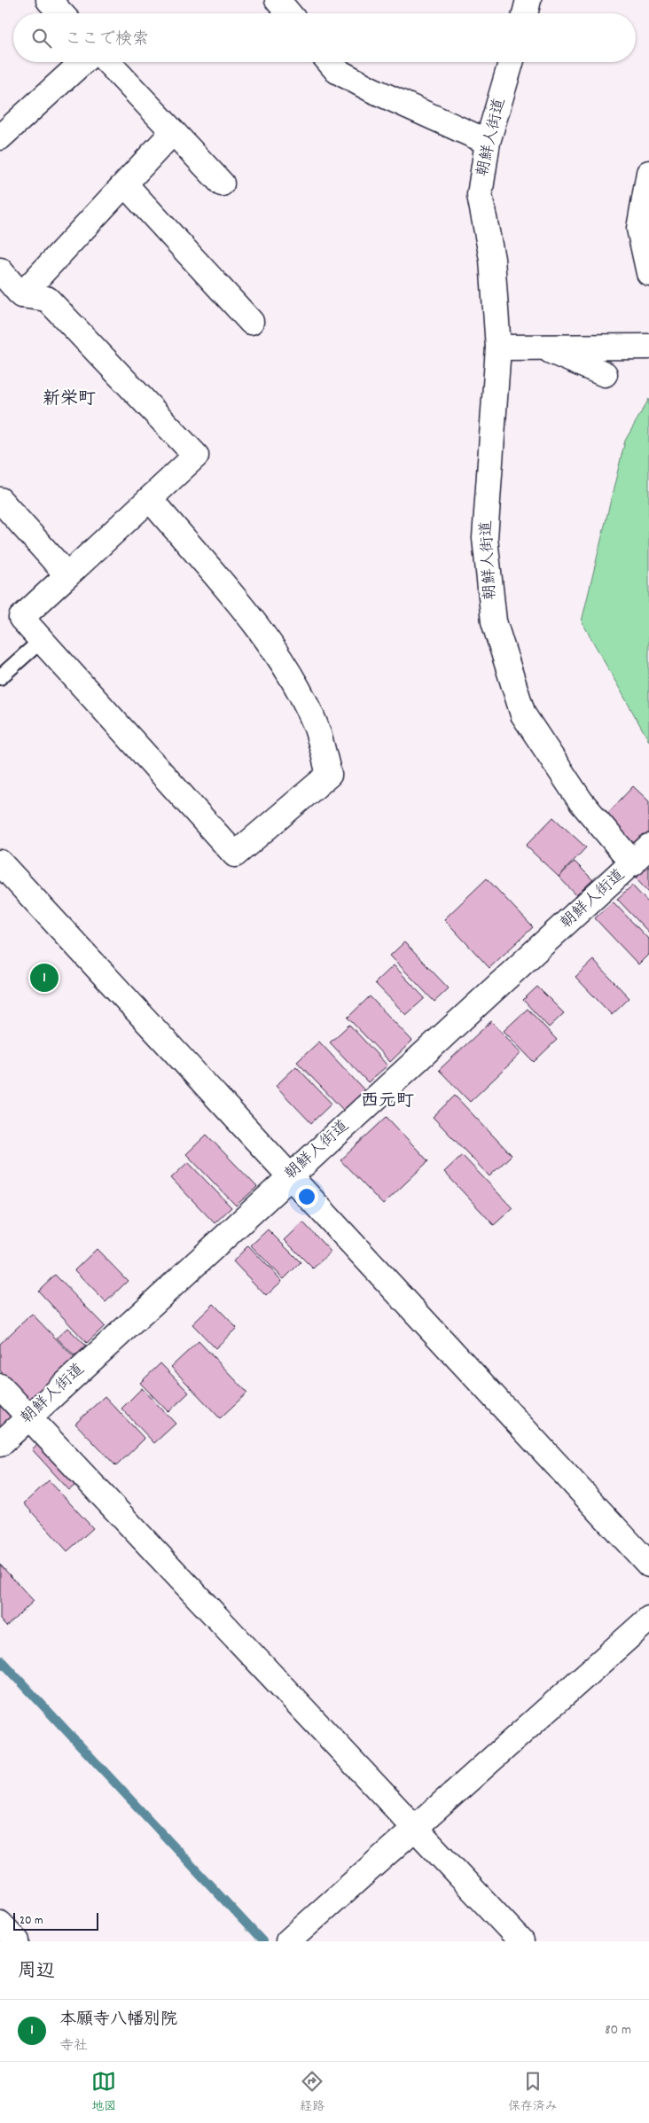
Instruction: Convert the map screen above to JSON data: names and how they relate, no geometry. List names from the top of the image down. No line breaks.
{"streets":{"street":["朝鮮人街道"]},"districts":["新栄町","西元町"],"scale_bar":"20 m","page":{"search":"ここで検索","pins":"1","scale":"20 m","heading":"周辺","list":[{"mark":"1","name":"本願寺八幡別院","note":"寺社","value":"80 m"}],"nav":["地図","経路","保存済み"]}}
